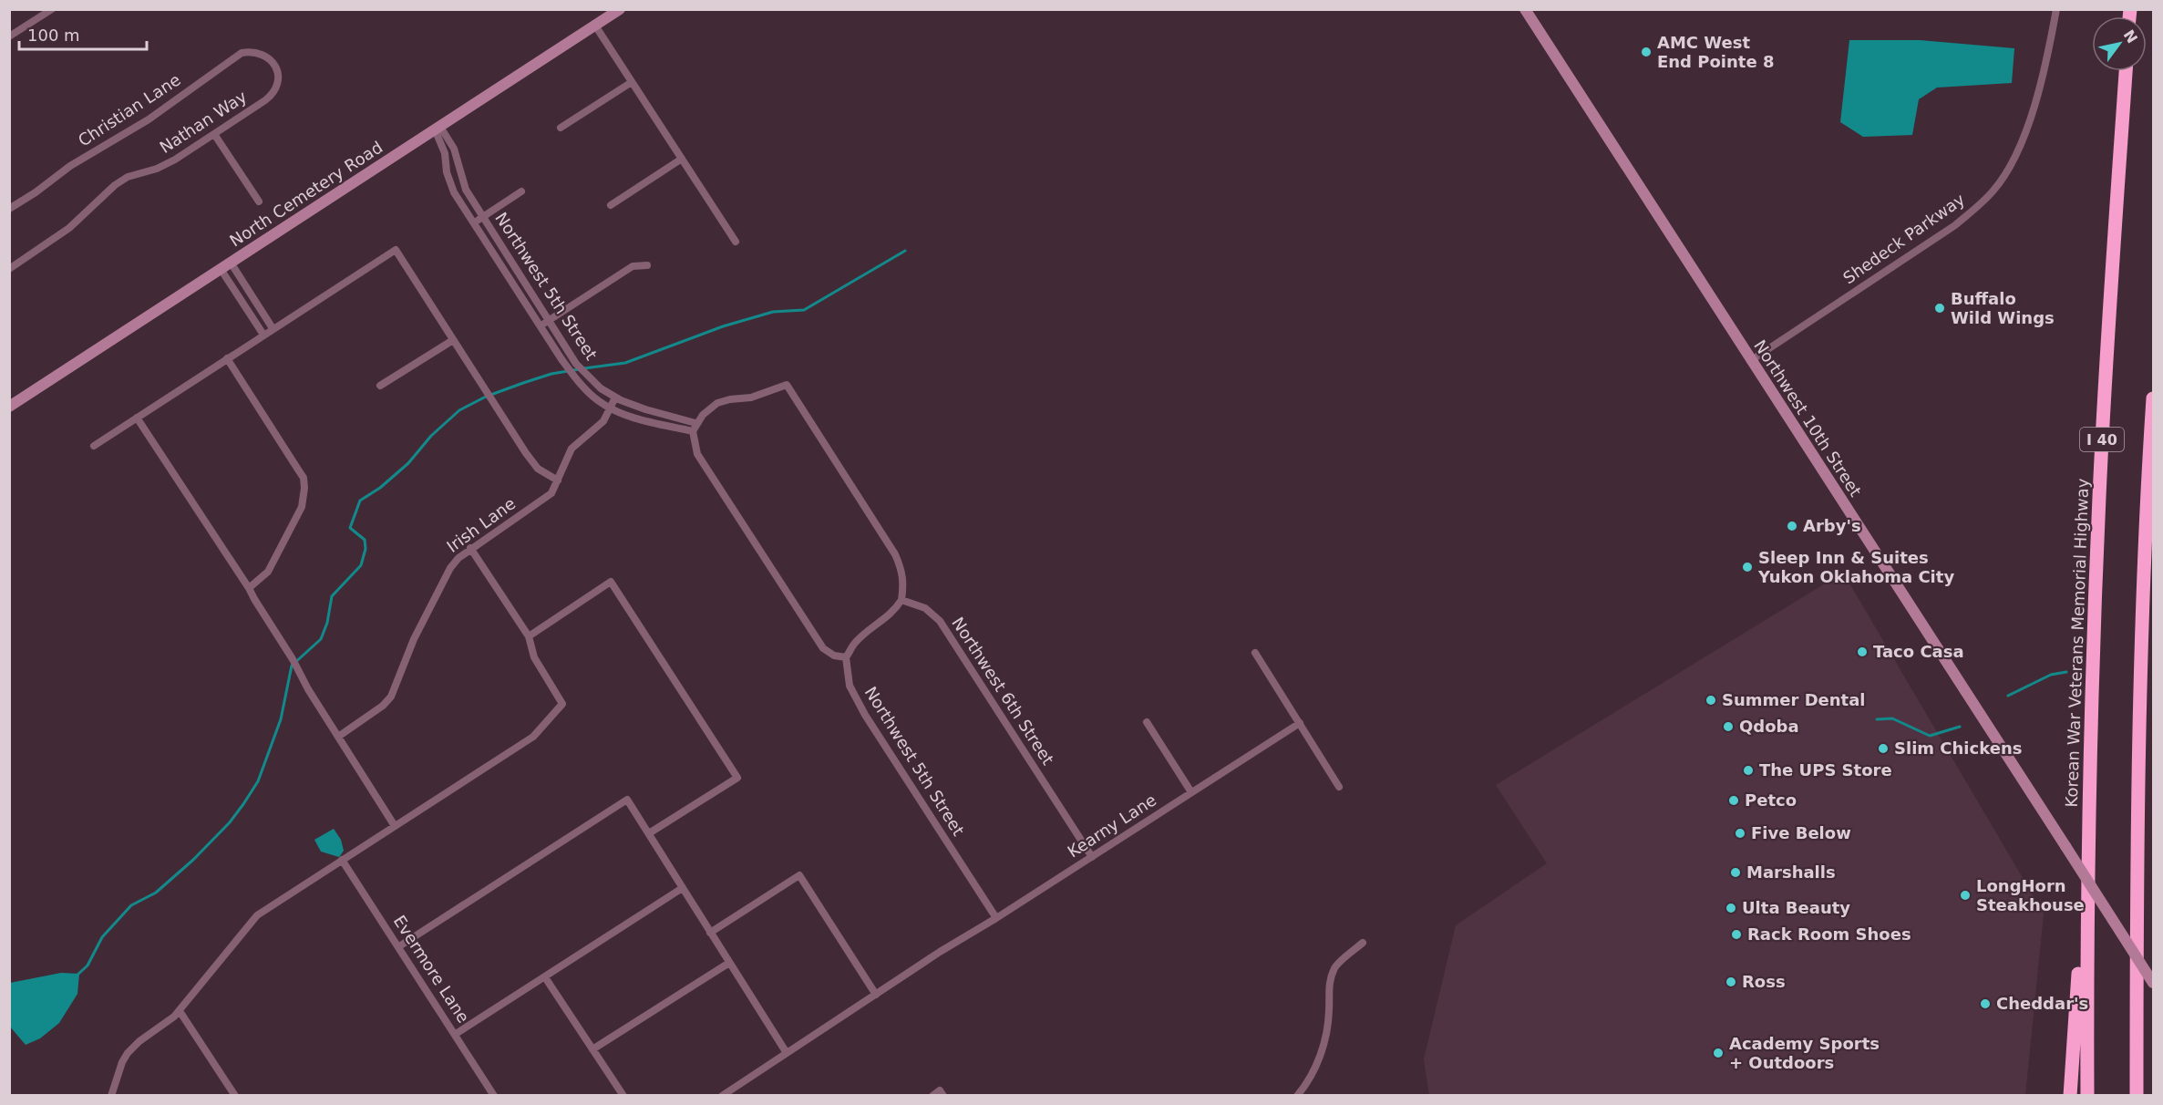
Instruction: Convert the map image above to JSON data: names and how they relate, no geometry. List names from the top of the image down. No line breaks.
{"streets":{"highway":["I 40","Korean War Veterans Memorial Highway"],"main road":["North Cemetery Road","Northwest 10th Street"],"street":["Christian Lane","Nathan Way","Shedeck Parkway","Northwest 5th Street","Irish Lane","Northwest 6th Street","Kearny Lane","Evermore Lane"]},"crossings":[["Christian Lane","Nathan Way"],["North Cemetery Road","Northwest 5th Street"],["Shedeck Parkway","Northwest 10th Street"],["Northwest 5th Street","Irish Lane"],["Northwest 5th Street","Kearny Lane"],["Northwest 6th Street","Kearny Lane"]],"places":["AMC West End Pointe 8","Buffalo Wild Wings","Arby's","Sleep Inn & Suites Yukon Oklahoma City","Taco Casa","Summer Dental","Qdoba","Slim Chickens","The UPS Store","Petco","Five Below","Marshalls","LongHorn Steakhouse","Ulta Beauty","Rack Room Shoes","Ross","Cheddar's","Academy Sports + Outdoors"],"scale_bar":"100 m","north":"top right"}
